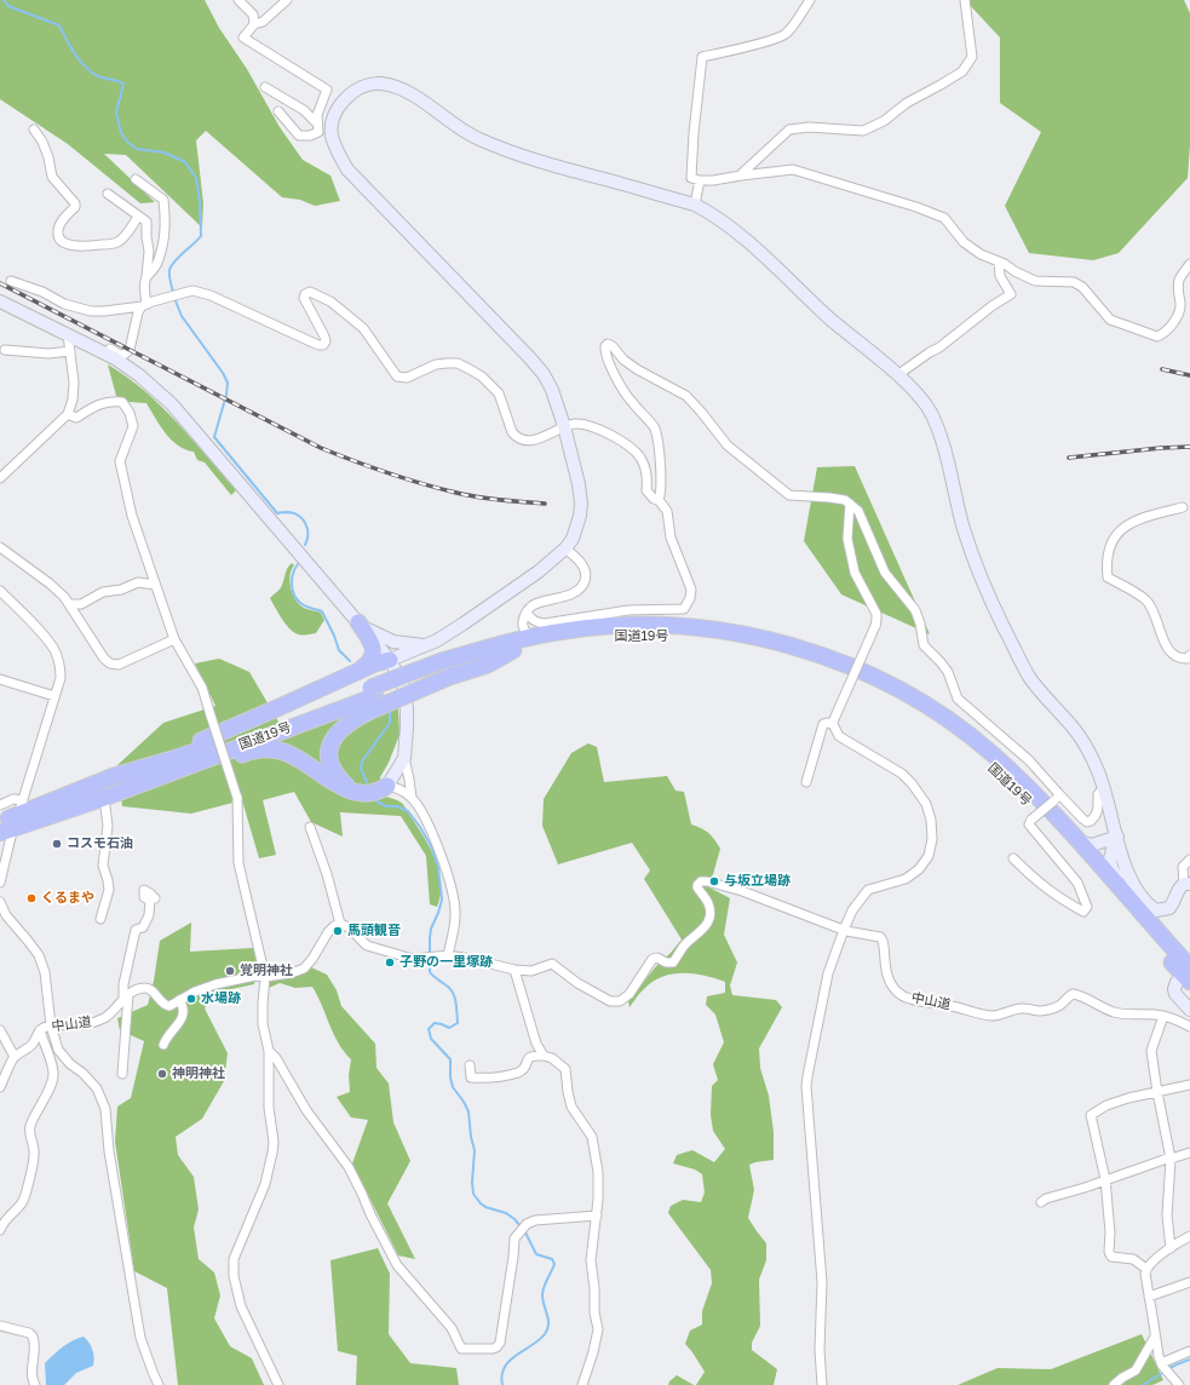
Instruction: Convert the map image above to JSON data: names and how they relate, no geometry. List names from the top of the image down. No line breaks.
{"streets":{"highway":["国道19号"],"street":["中山道"]},"places":["コスモ石油","与坂立場跡","くるまや","馬頭観音","子野の一里塚跡","覚明神社","水場跡","神明神社"]}
